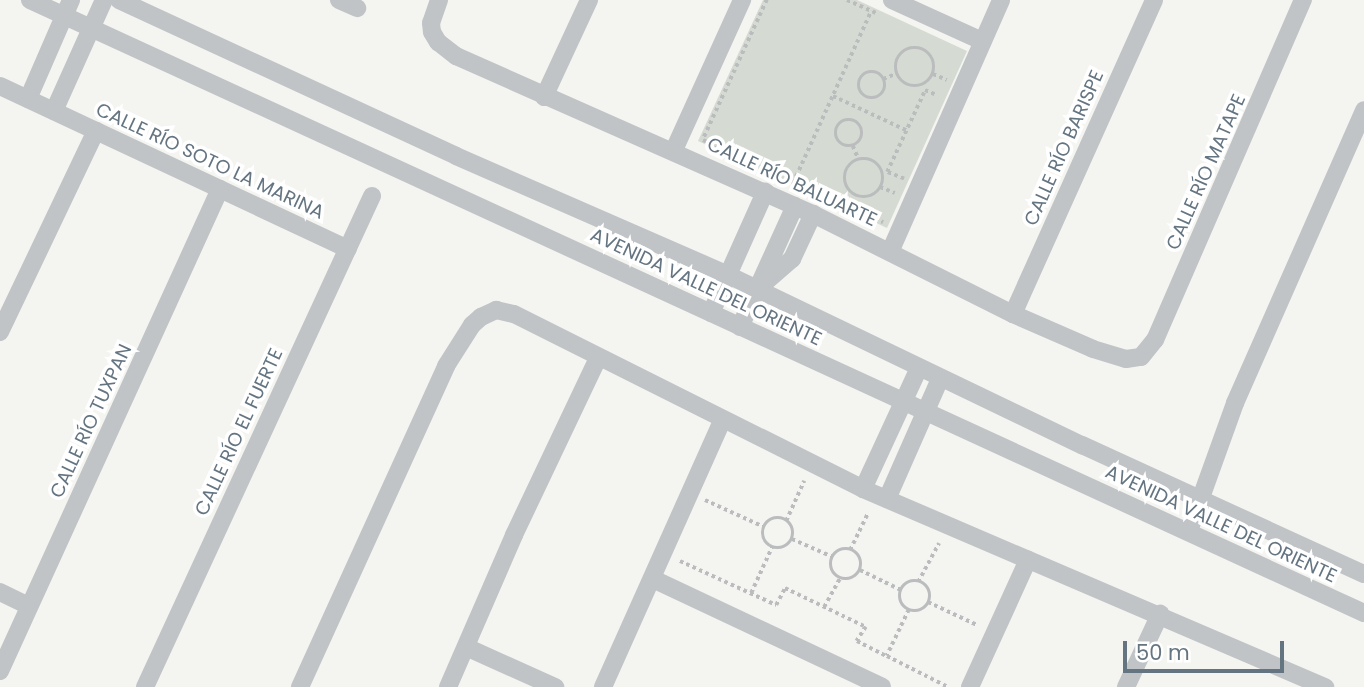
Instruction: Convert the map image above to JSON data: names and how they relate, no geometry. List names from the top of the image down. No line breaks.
{"streets":{"street":["CALLE RÍO BARISPE","CALLE RÍO SOTO LA MARINA","CALLE RÍO MATAPE","CALLE RÍO BALUARTE","AVENIDA VALLE DEL ORIENTE","CALLE RÍO TUXPAN","CALLE RÍO EL FUERTE"]},"crossings":[["CALLE RÍO BARISPE","CALLE RÍO BALUARTE"],["CALLE RÍO SOTO LA MARINA","CALLE RÍO TUXPAN"],["CALLE RÍO SOTO LA MARINA","CALLE RÍO EL FUERTE"],["CALLE RÍO MATAPE","CALLE RÍO BALUARTE"]],"scale_bar":"50 m"}
